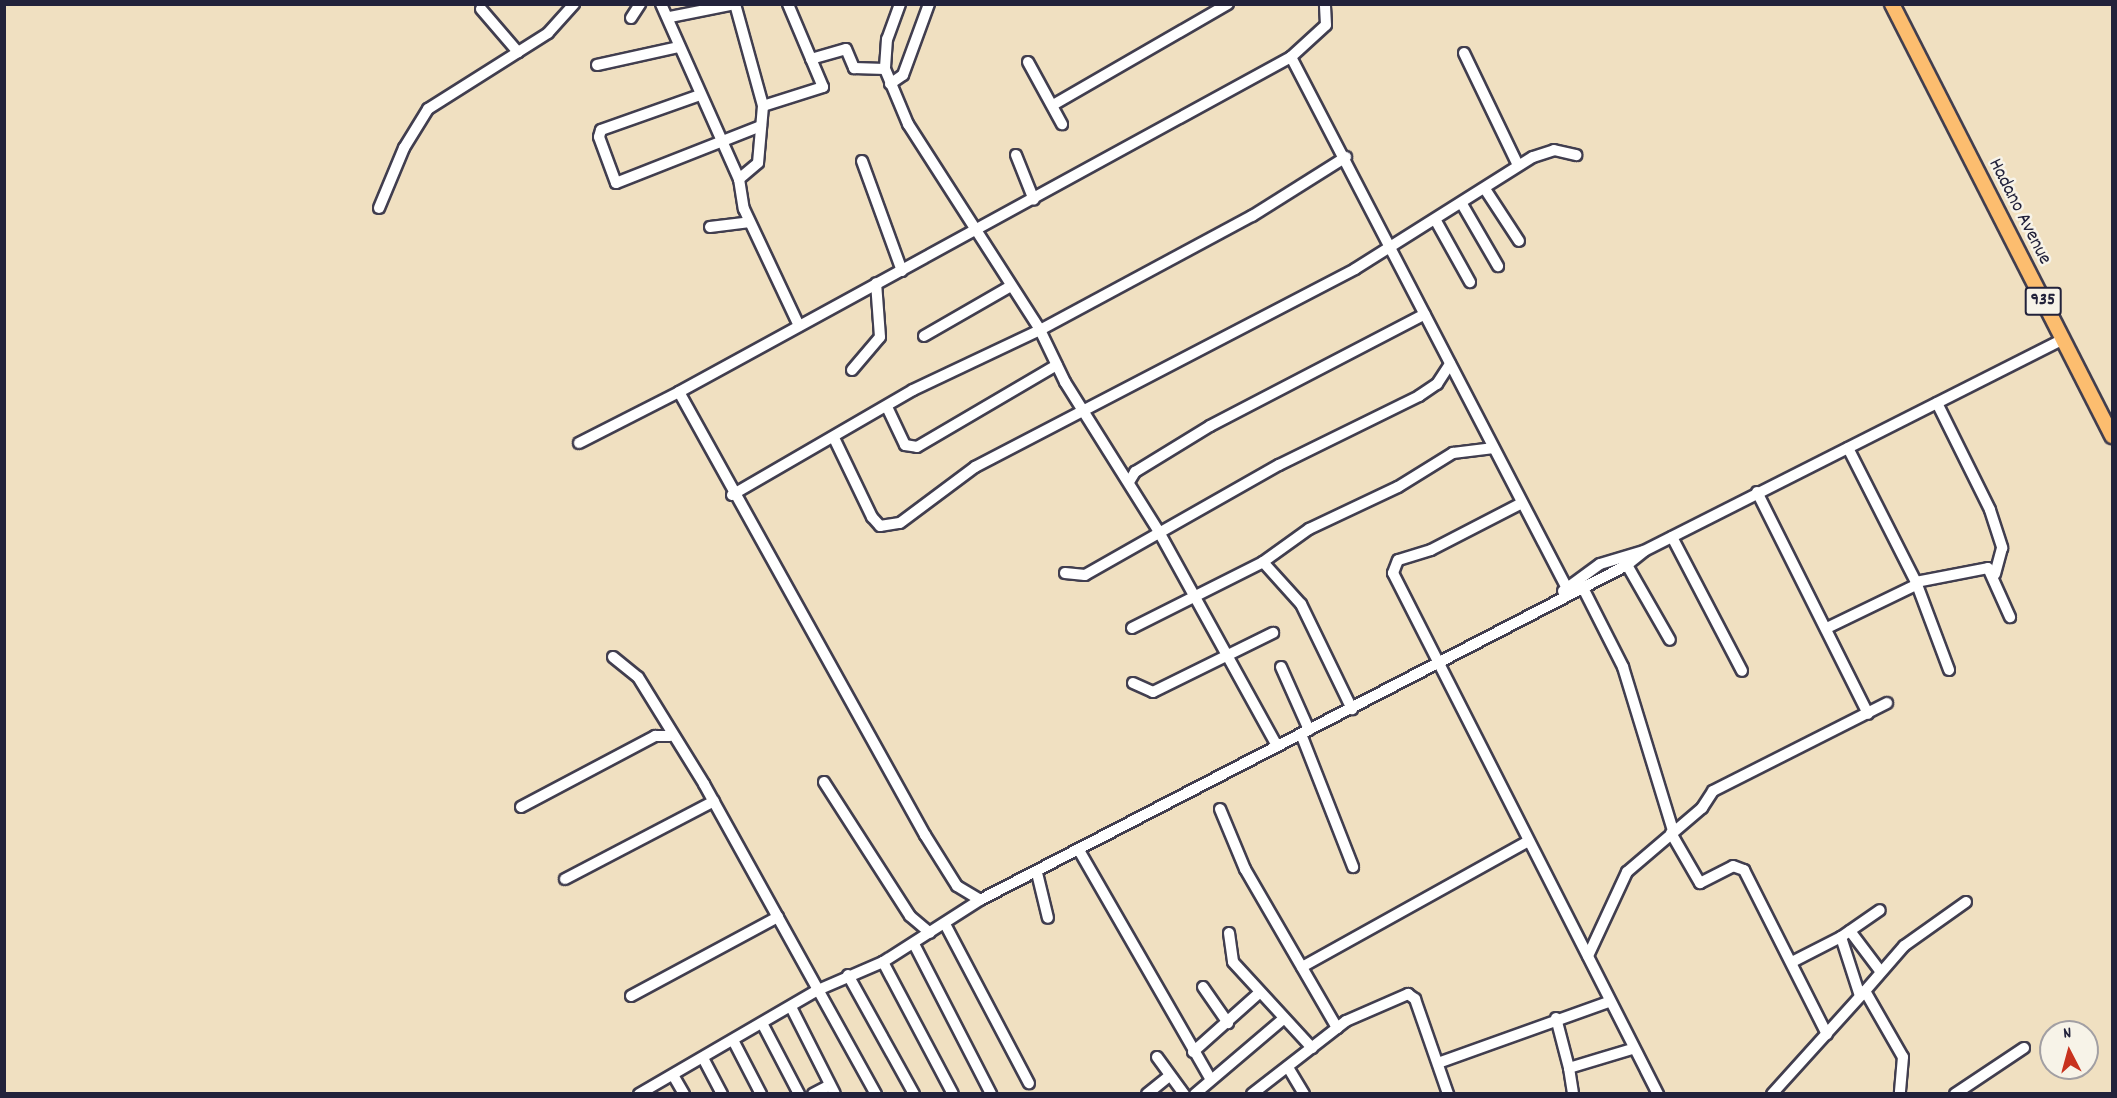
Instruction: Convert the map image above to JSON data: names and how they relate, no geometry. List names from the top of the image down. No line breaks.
{"streets":{"main road":["Hadano Avenue","935"]},"north":"top"}
